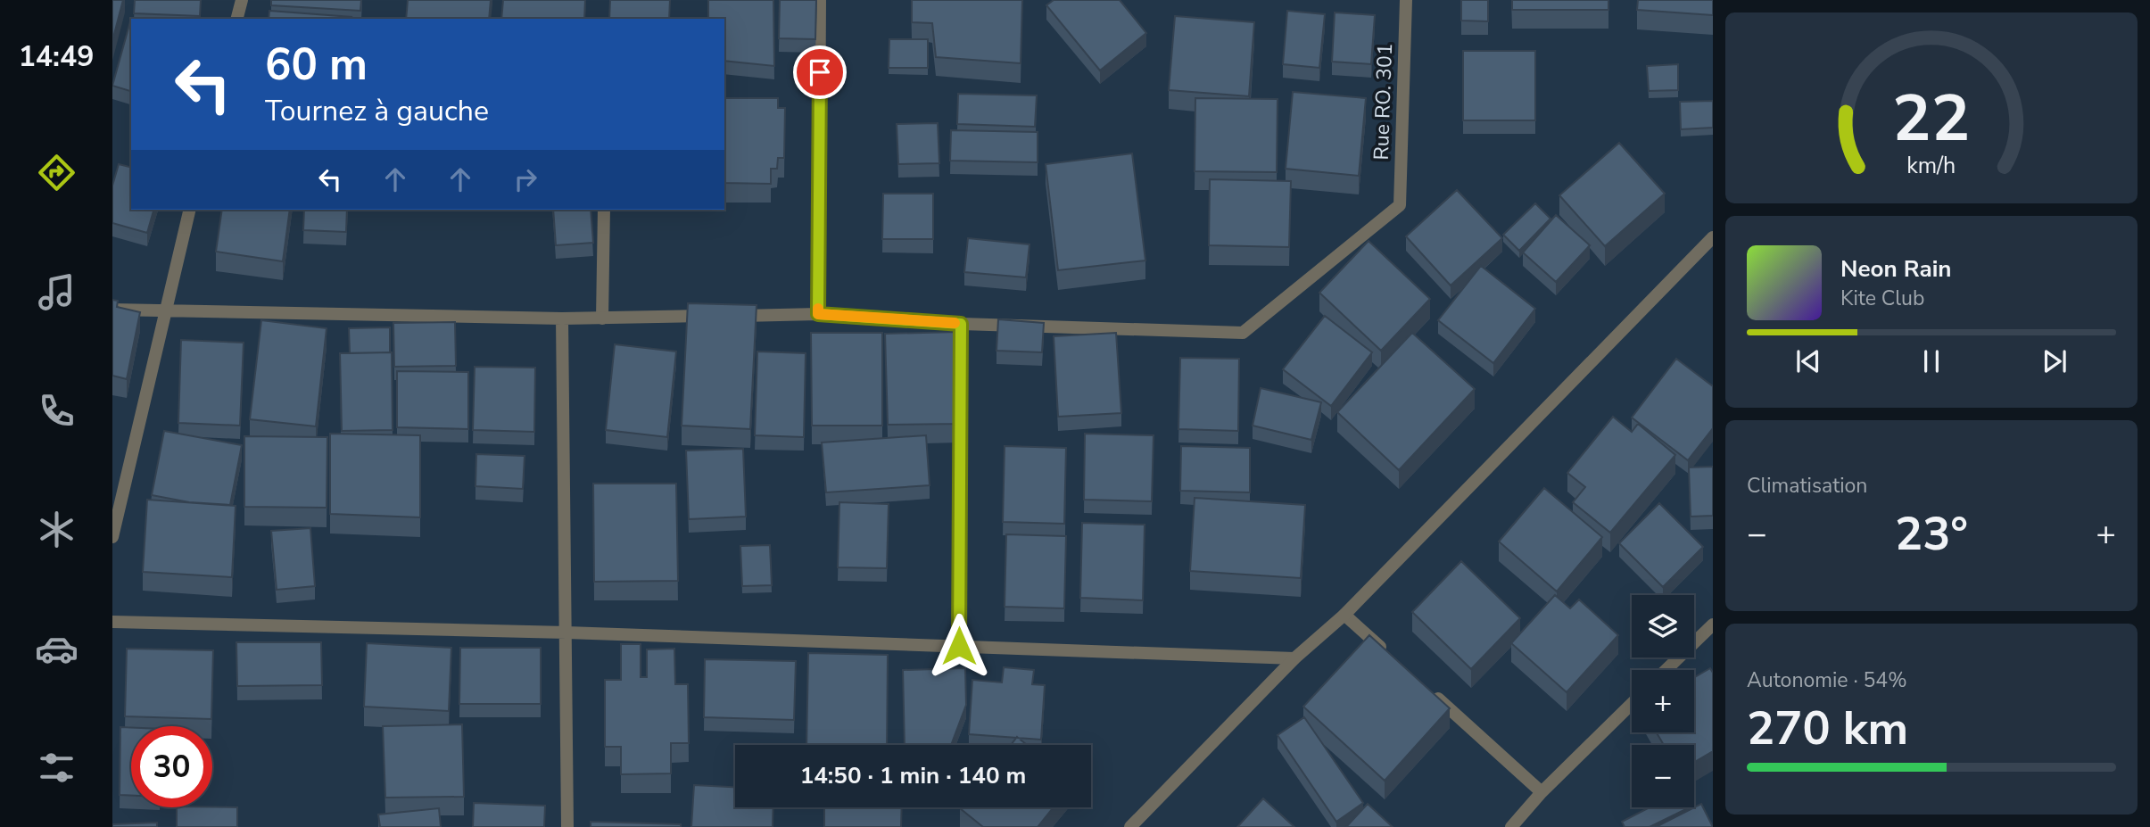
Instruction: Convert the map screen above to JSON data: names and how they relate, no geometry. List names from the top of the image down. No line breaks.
{"streets":{"street":["Rue RO. 301"]},"page":{"tabs":"14:49","turn":["60 m","Tournez à gauche"],"song":["Neon Rain","Kite Club"],"tile":["Climatisation",["Autonomie · 54%","270 km"]],"heat":["−","23°","+"],"map_buttons":["+","−"],"limit":"30","trip":"14:50 · 1 min · 140 m","gauge":["22","km/h"]}}
